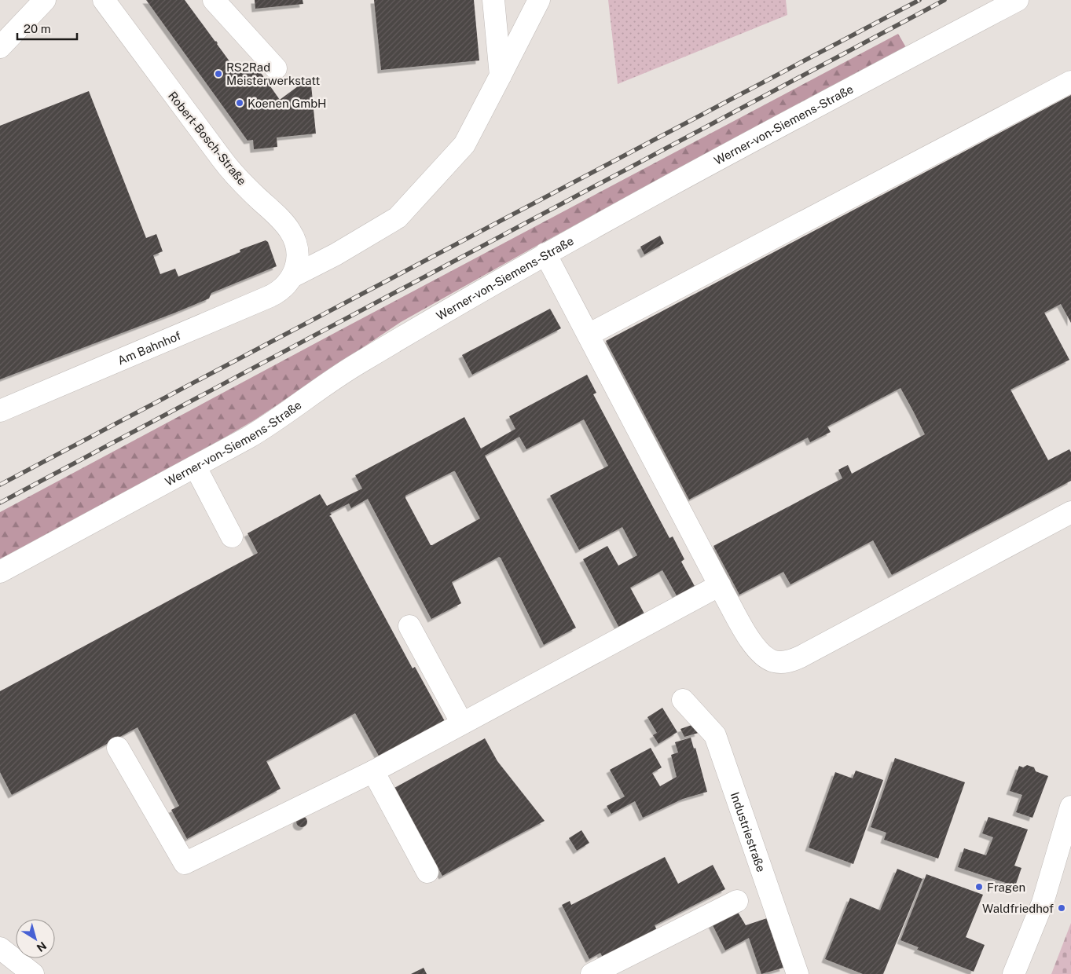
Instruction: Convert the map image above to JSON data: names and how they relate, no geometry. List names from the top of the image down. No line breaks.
{"streets":{"street":["Werner-von-Siemens-Straße","Robert-Bosch-Straße","Am Bahnhof","Industriestraße"]},"crossings":[["Robert-Bosch-Straße","Am Bahnhof"]],"places":["RS2Rad Meisterwerkstatt","Koenen GmbH","Fragen","Waldfriedhof"],"scale_bar":"20 m","north":"bottom right"}
